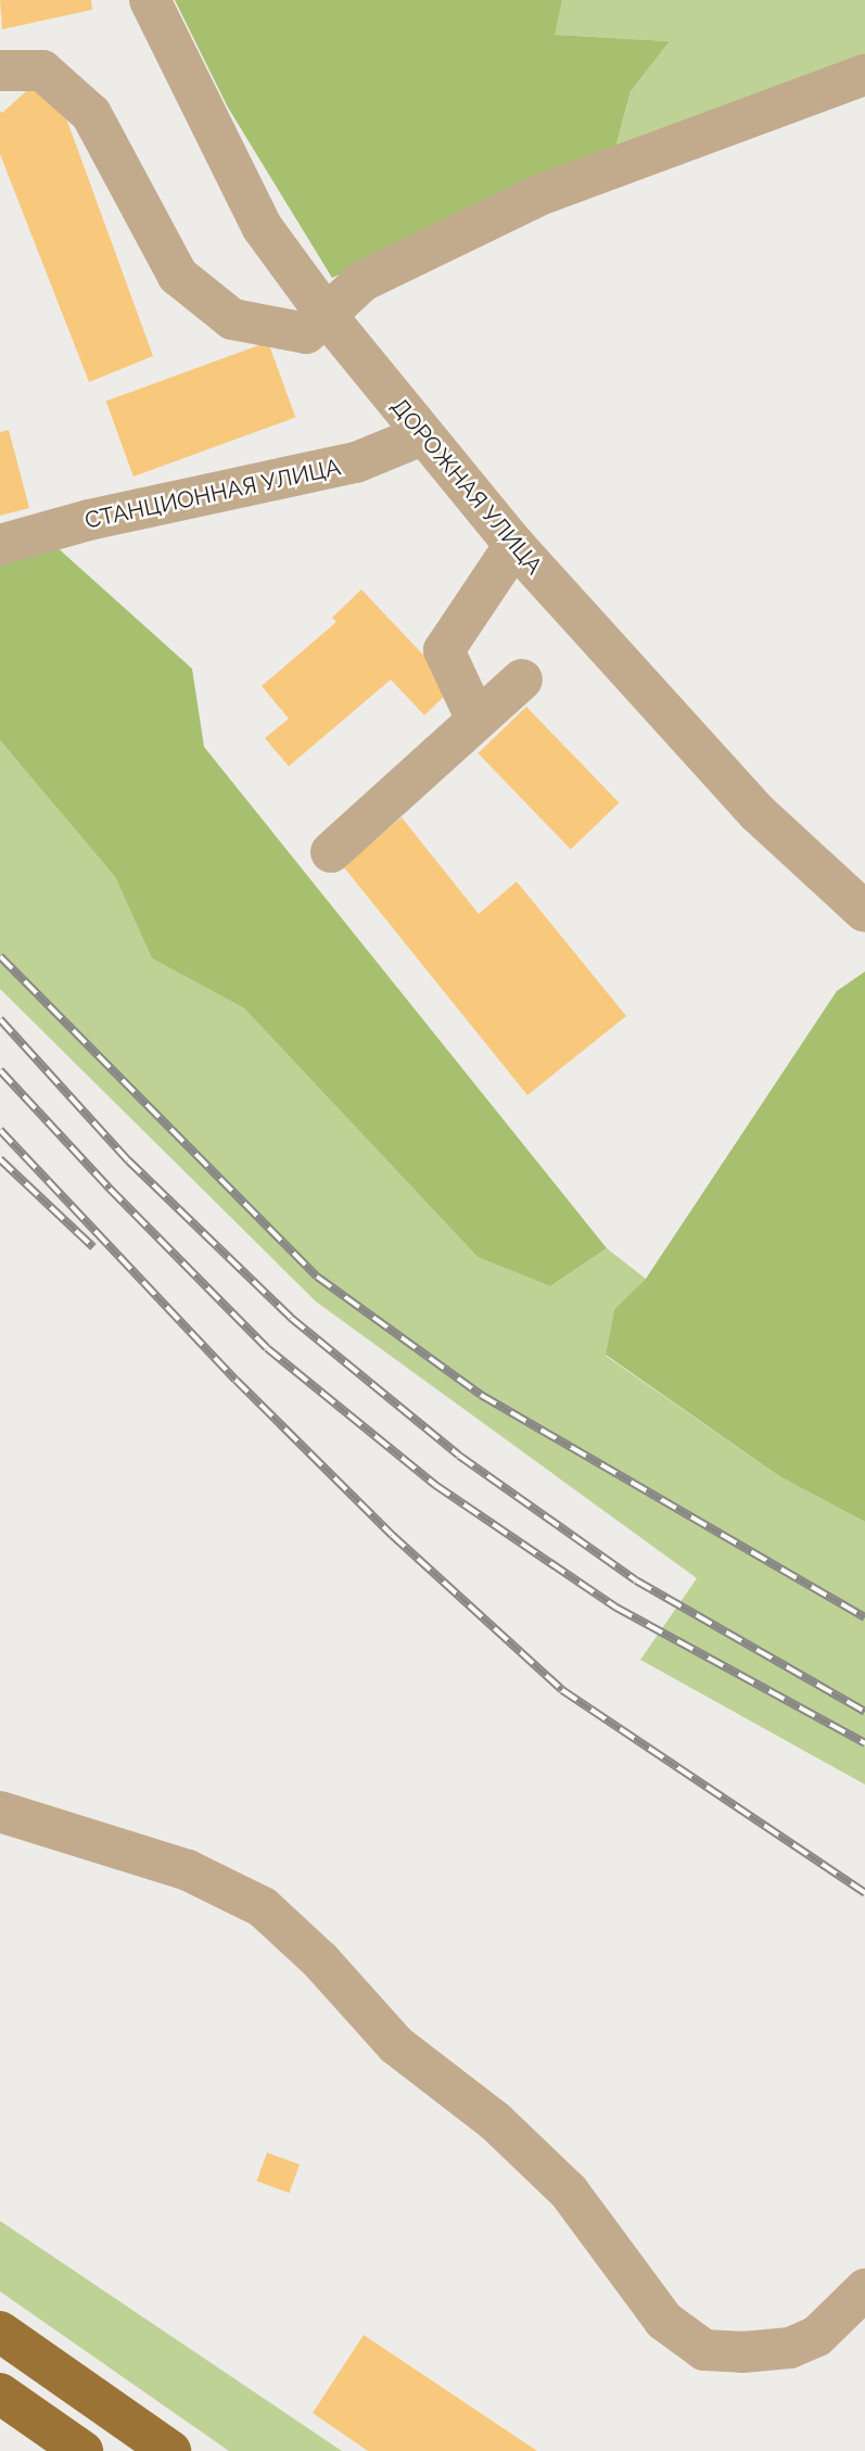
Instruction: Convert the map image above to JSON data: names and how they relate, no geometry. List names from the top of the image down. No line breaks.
{"streets":{"street":["ДОРОЖНАЯ УЛИЦА","СТАНЦИОННАЯ УЛИЦА"]},"crossings":[["ДОРОЖНАЯ УЛИЦА","СТАНЦИОННАЯ УЛИЦА"]]}
